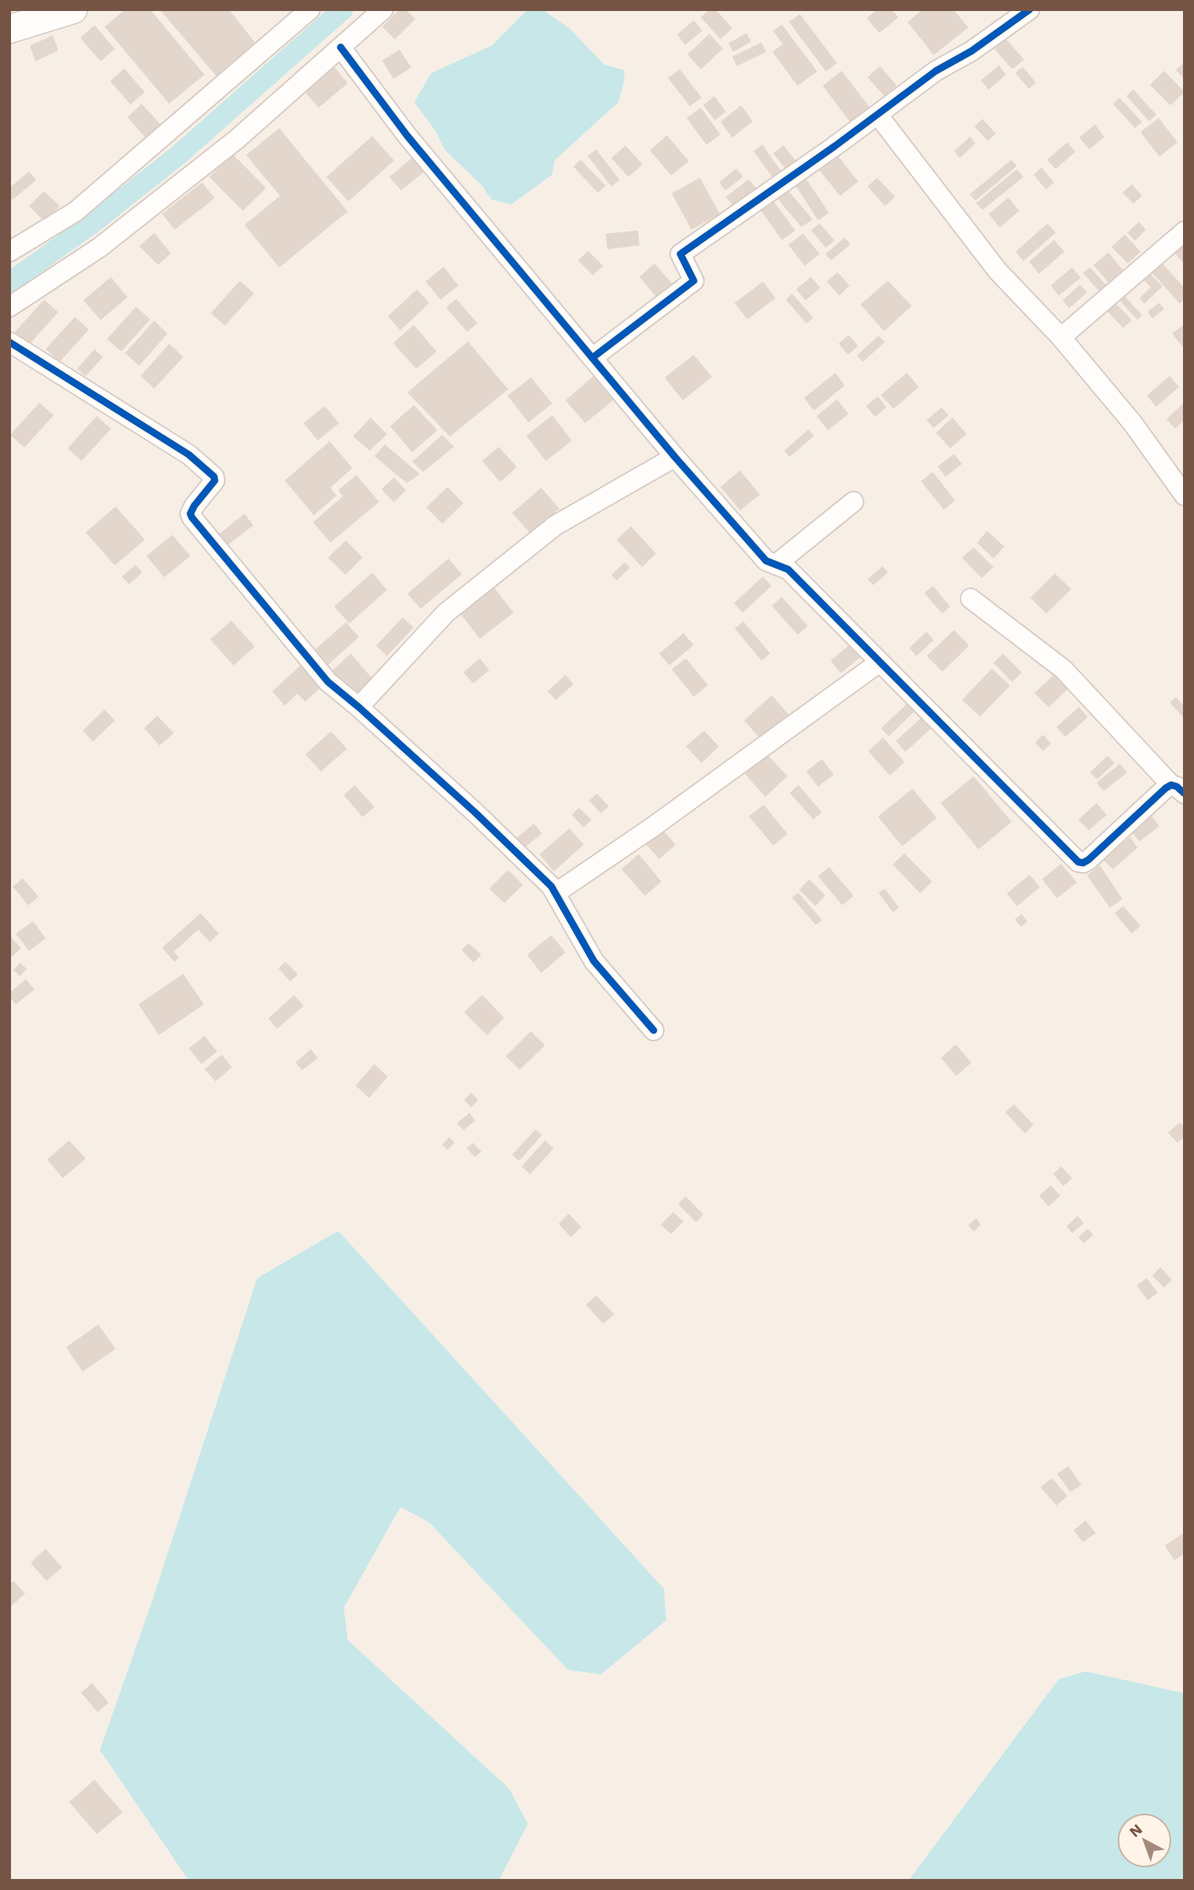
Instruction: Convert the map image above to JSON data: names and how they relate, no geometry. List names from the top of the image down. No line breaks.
{"north":"top left"}
